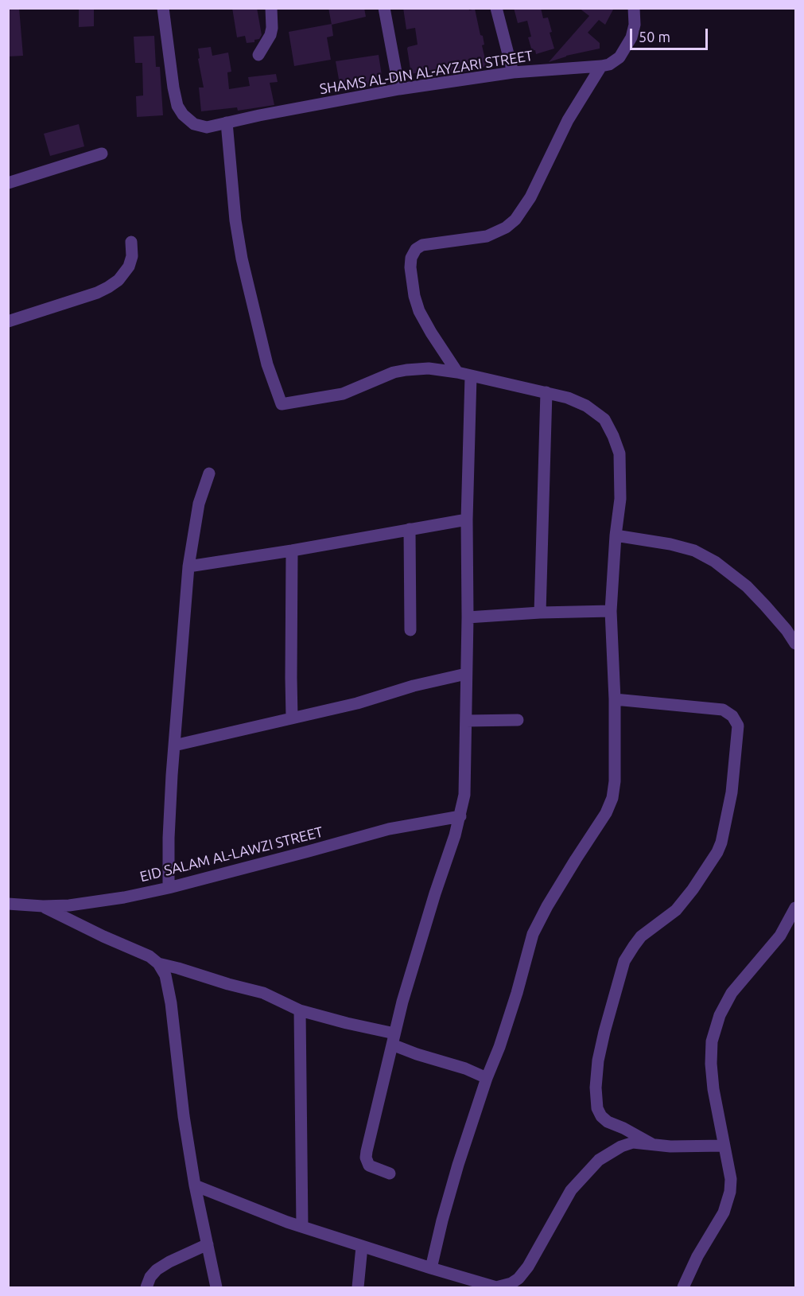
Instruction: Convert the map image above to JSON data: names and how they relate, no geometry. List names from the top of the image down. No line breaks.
{"streets":{"street":["SHAMS AL-DIN AL-AYZARI STREET","EID SALAM AL-LAWZI STREET"]},"scale_bar":"50 m"}
